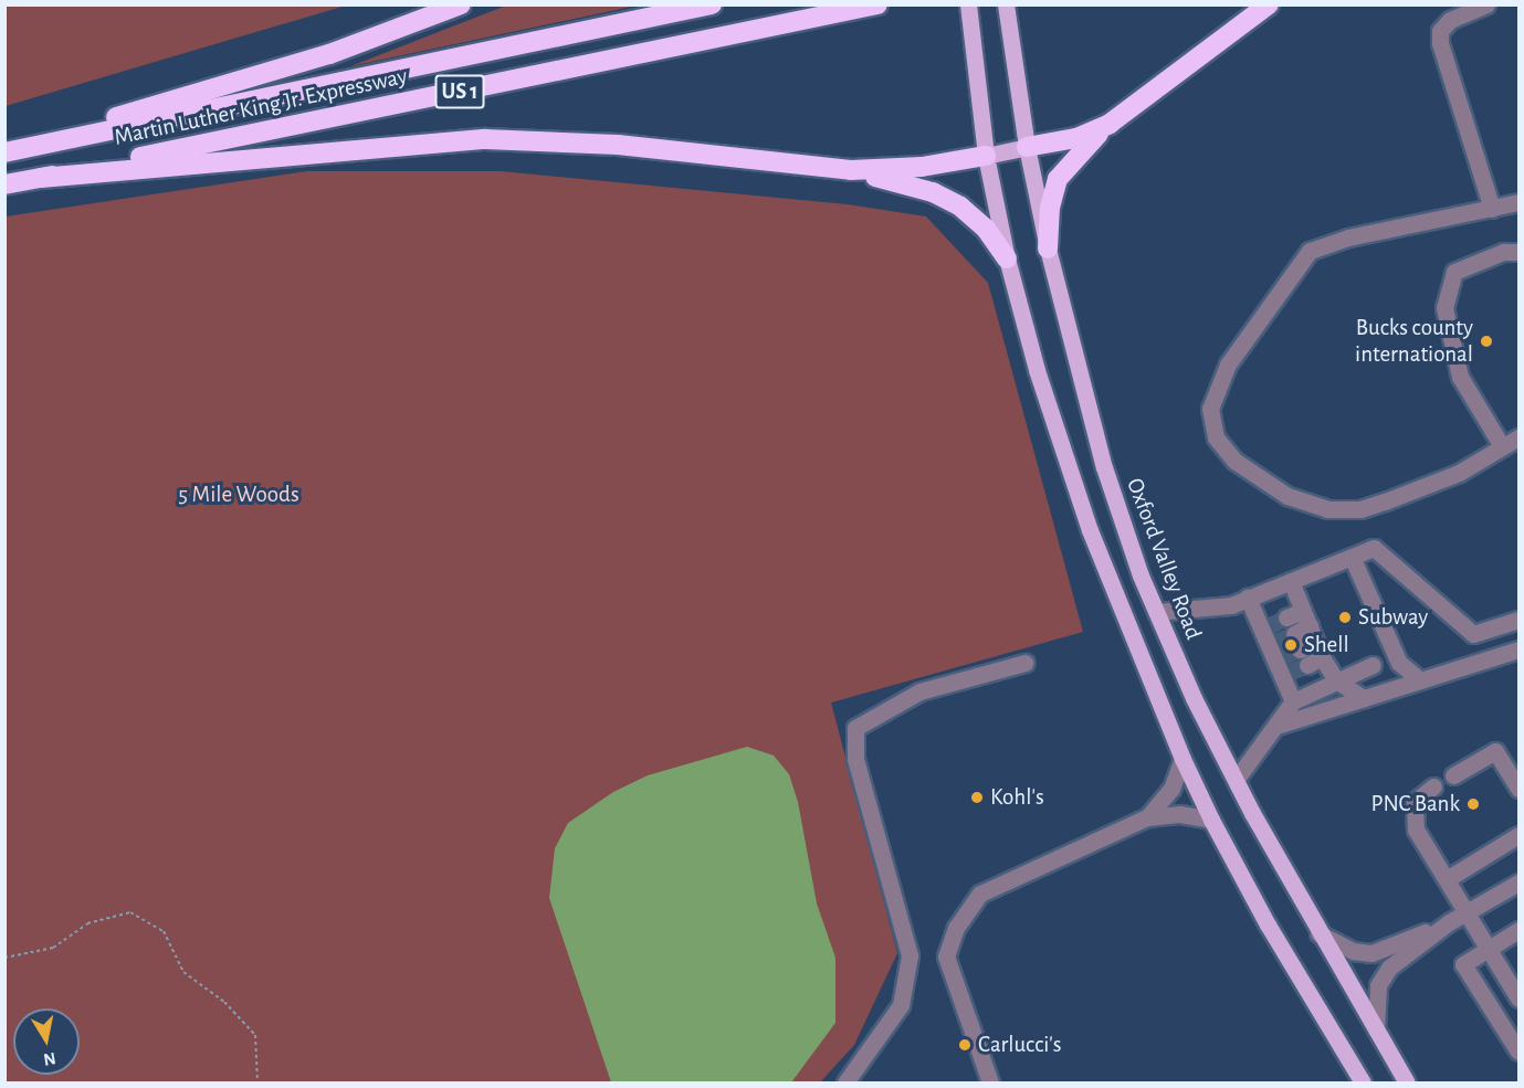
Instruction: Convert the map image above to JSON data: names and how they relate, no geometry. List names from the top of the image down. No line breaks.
{"streets":{"highway":["US 1","Martin Luther King Jr. Expressway"],"main road":["Oxford Valley Road"]},"parks":["5 Mile Woods"],"places":["Bucks county international","Subway","Shell","Kohl's","PNC Bank","Carlucci's"],"north":"bottom"}
